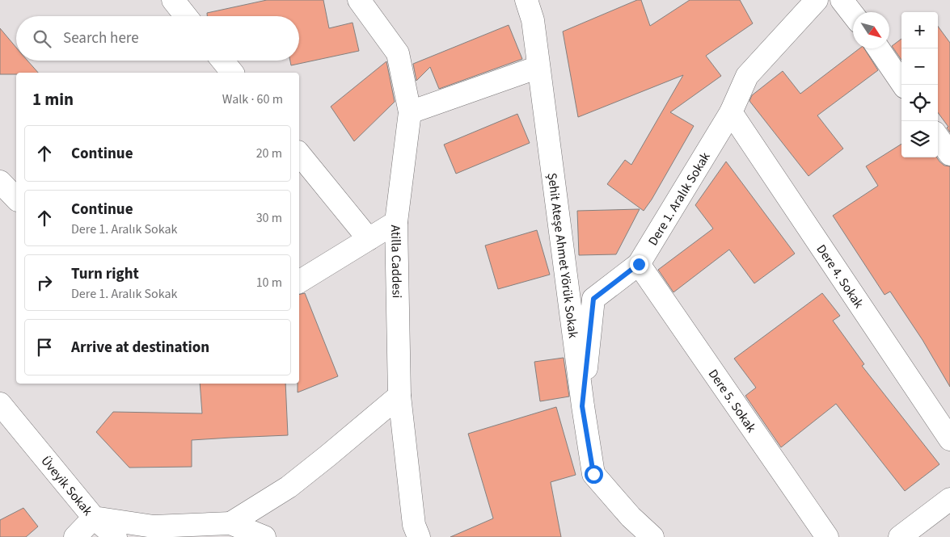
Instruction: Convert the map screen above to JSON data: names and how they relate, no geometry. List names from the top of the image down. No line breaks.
{"streets":{"street":["Dere 1. Aralık Sokak","Şehit Ateşe Ahmet Yörük Sokak","Atilla Caddesi","Dere 4. Sokak","Dere 5. Sokak","Üveyik Sokak"]},"crossings":[["Dere 1. Aralık Sokak","Şehit Ateşe Ahmet Yörük Sokak"],["Dere 1. Aralık Sokak","Dere 4. Sokak"],["Dere 1. Aralık Sokak","Dere 5. Sokak"],["Atilla Caddesi","Üveyik Sokak"]],"north":"bottom right","page":{"map_buttons":["+","−"],"search":"Search here","heading":["1 min","Walk · 60 m"],"list":[["Continue","20 m"],["Continue","Dere 1. Aralık Sokak","30 m"],["Turn right","Dere 1. Aralık Sokak","10 m"],"Arrive at destination"]}}
